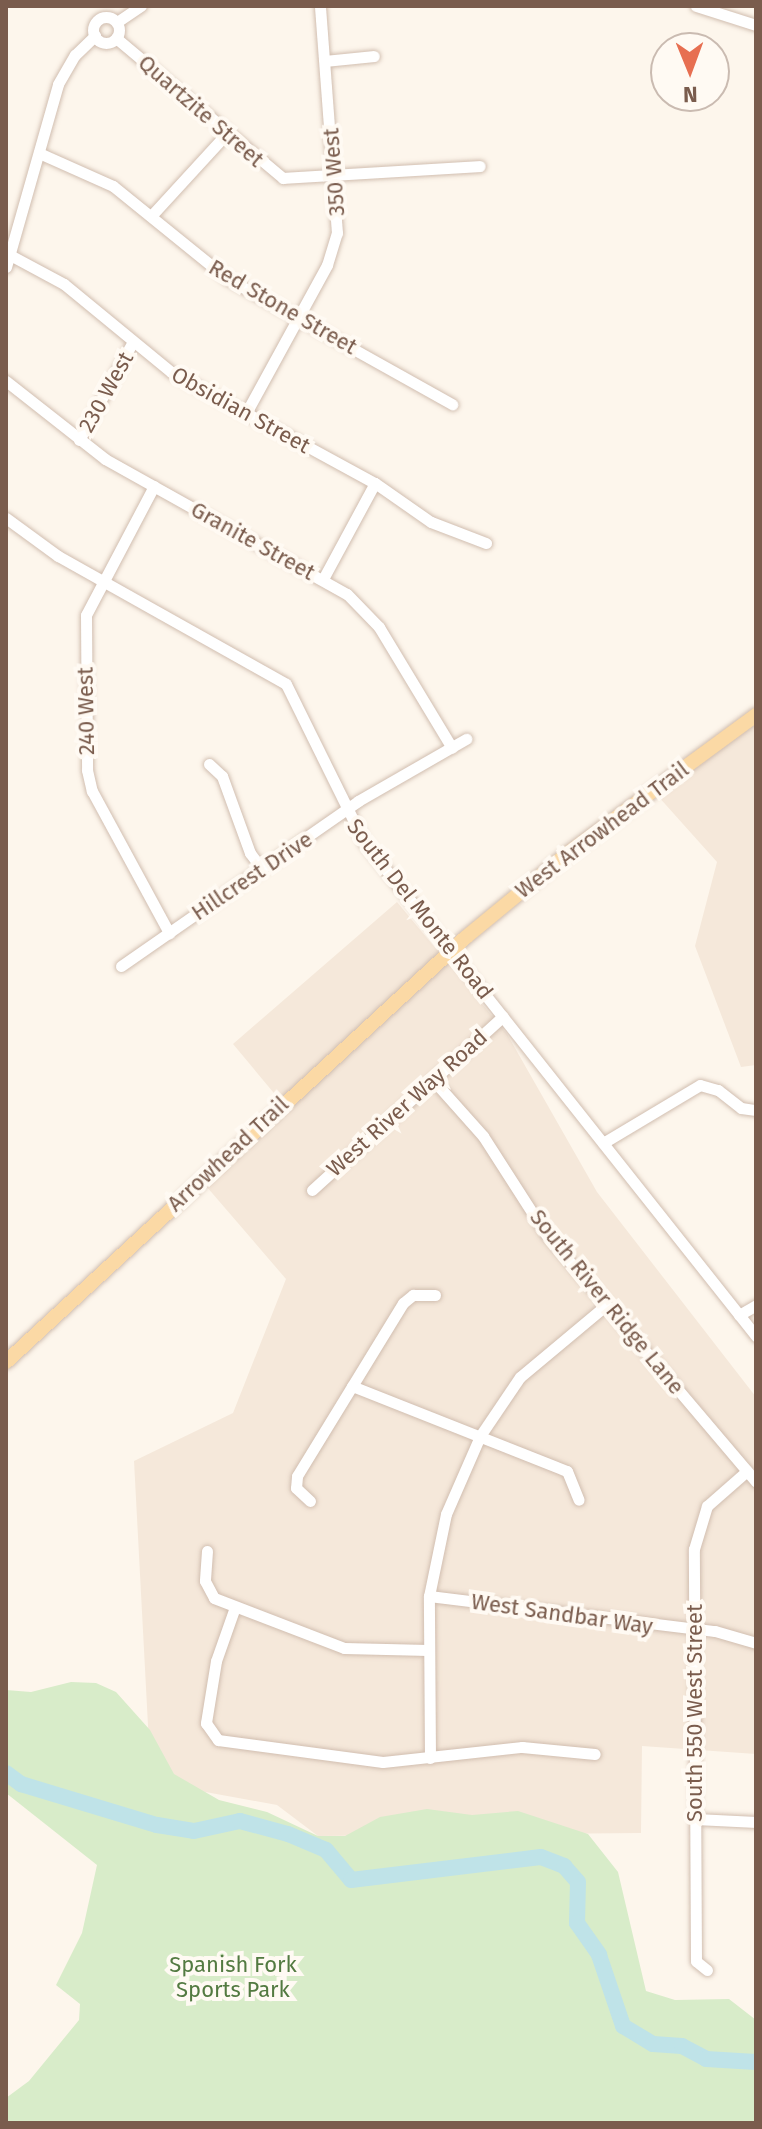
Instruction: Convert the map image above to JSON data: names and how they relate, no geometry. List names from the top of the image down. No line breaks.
{"streets":{"main road":["West Arrowhead Trail","Arrowhead Trail"],"street":["Quartzite Street","350 West","Red Stone Street","230 West","Obsidian Street","Granite Street","240 West","Hillcrest Drive","South Del Monte Road","West River Way Road","South River Ridge Lane","West Sandbar Way","South 550 West Street"]},"crossings":[["Quartzite Street","350 West"],["350 West","Red Stone Street"],["350 West","Obsidian Street"],["230 West","Obsidian Street"],["230 West","Granite Street"],["Granite Street","240 West"],["Granite Street","Hillcrest Drive"],["240 West","Hillcrest Drive"],["240 West","South Del Monte Road"],["West Arrowhead Trail","South Del Monte Road"],["West Arrowhead Trail","Arrowhead Trail"],["Hillcrest Drive","South Del Monte Road"],["South Del Monte Road","West River Way Road"],["South Del Monte Road","Arrowhead Trail"],["West River Way Road","South River Ridge Lane"],["South River Ridge Lane","South 550 West Street"],["West Sandbar Way","South 550 West Street"]],"parks":["Spanish Fork Sports Park"],"north":"bottom"}
